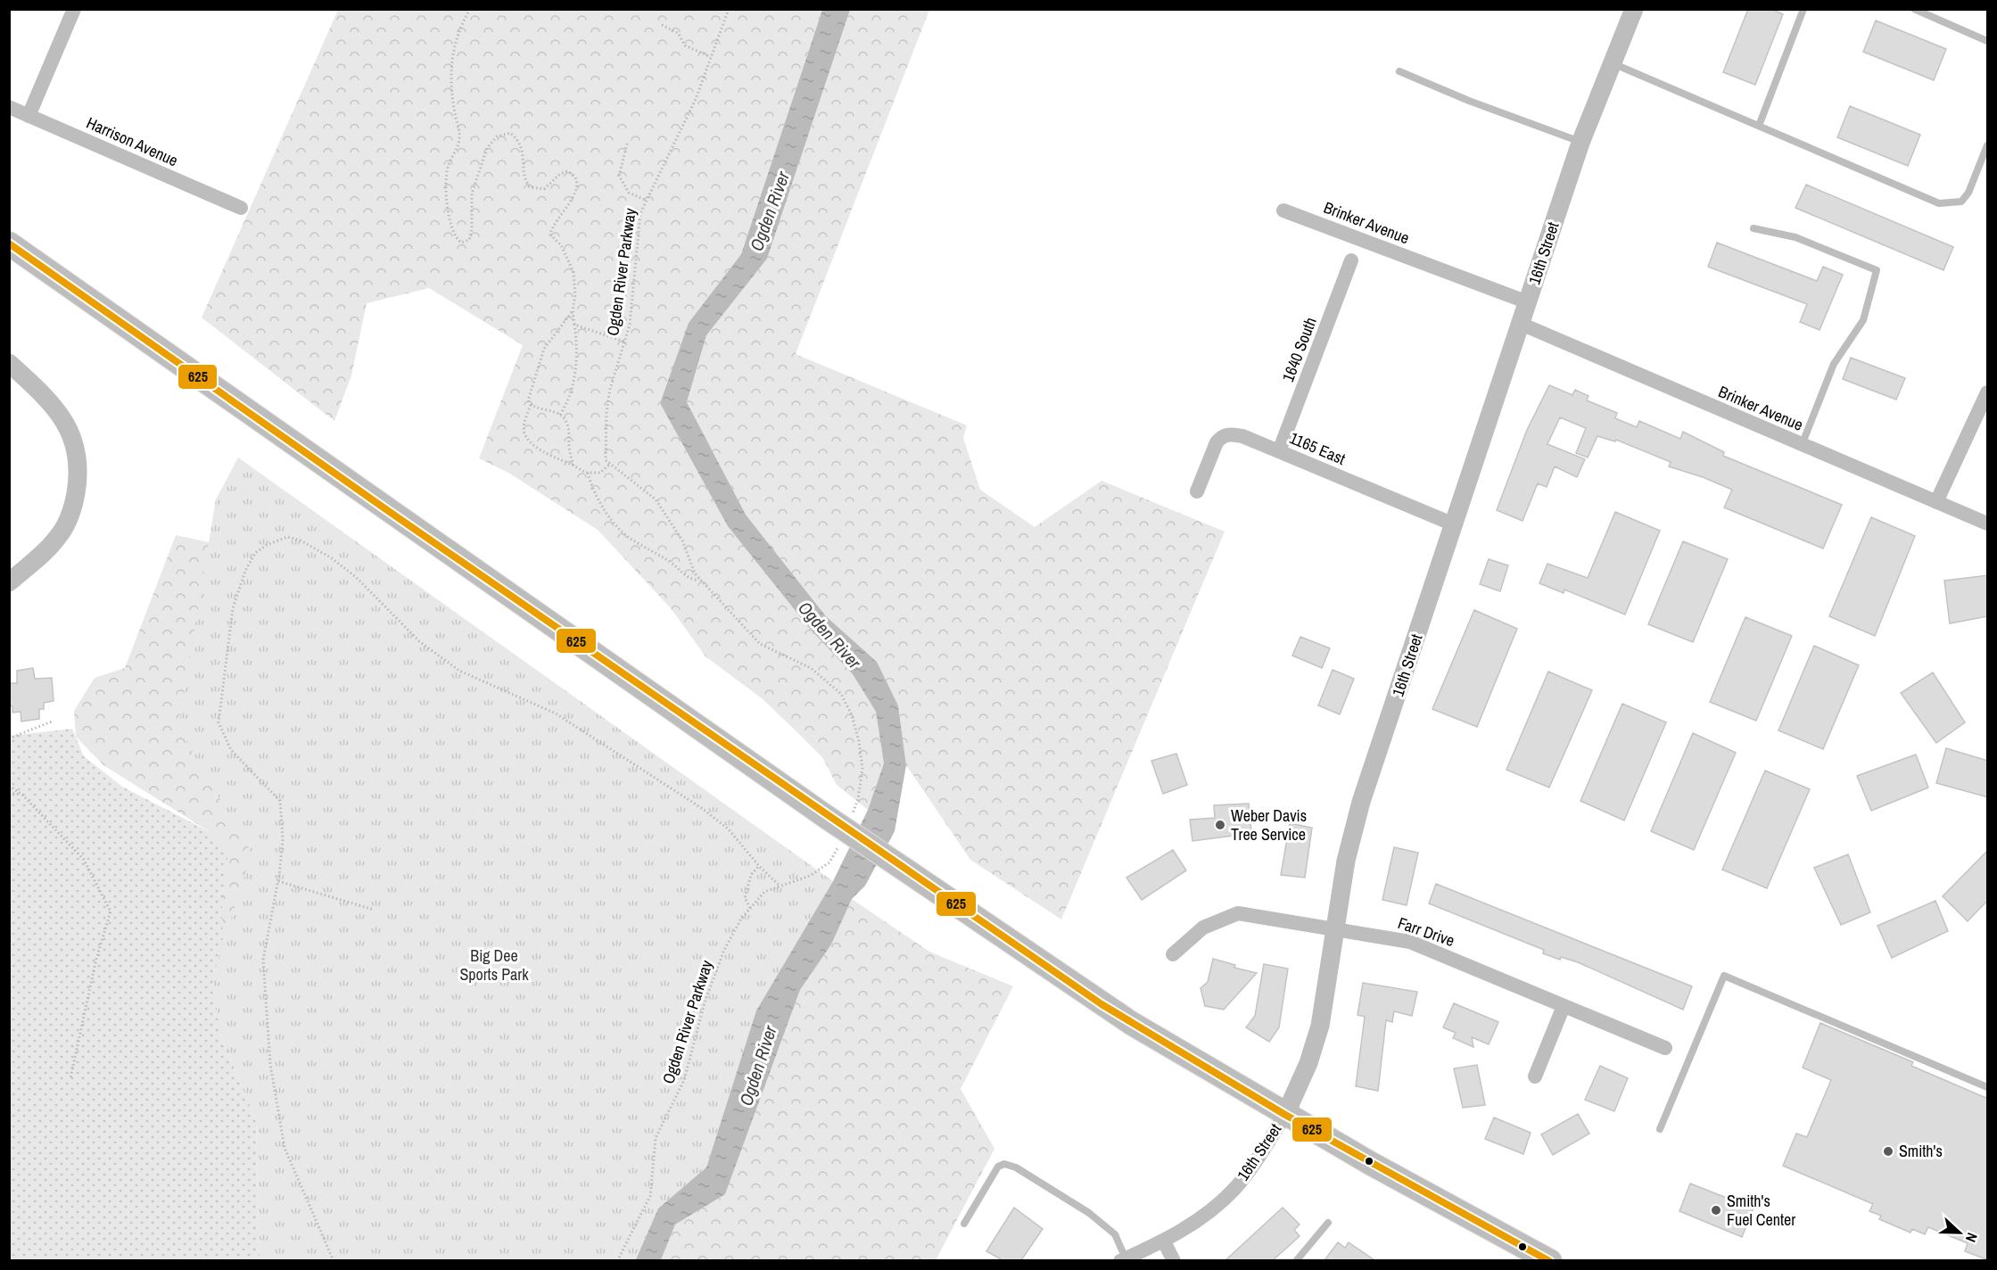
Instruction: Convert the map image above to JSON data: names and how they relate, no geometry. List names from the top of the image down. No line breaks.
{"streets":{"street":["Harrison Avenue","Brinker Avenue","16th Street","1640 South","1165 East","Farr Drive"],"path":["Ogden River Parkway"]},"crossings":[["Brinker Avenue","16th Street"],["16th Street","1165 East"],["16th Street","Farr Drive"],["1640 South","1165 East"]],"water":["Ogden River"],"parks":["Big Dee Sports Park"],"places":["Weber Davis Tree Service","Smith's","Smith's Fuel Center"],"lines":["transit line 625"],"north":"right"}
